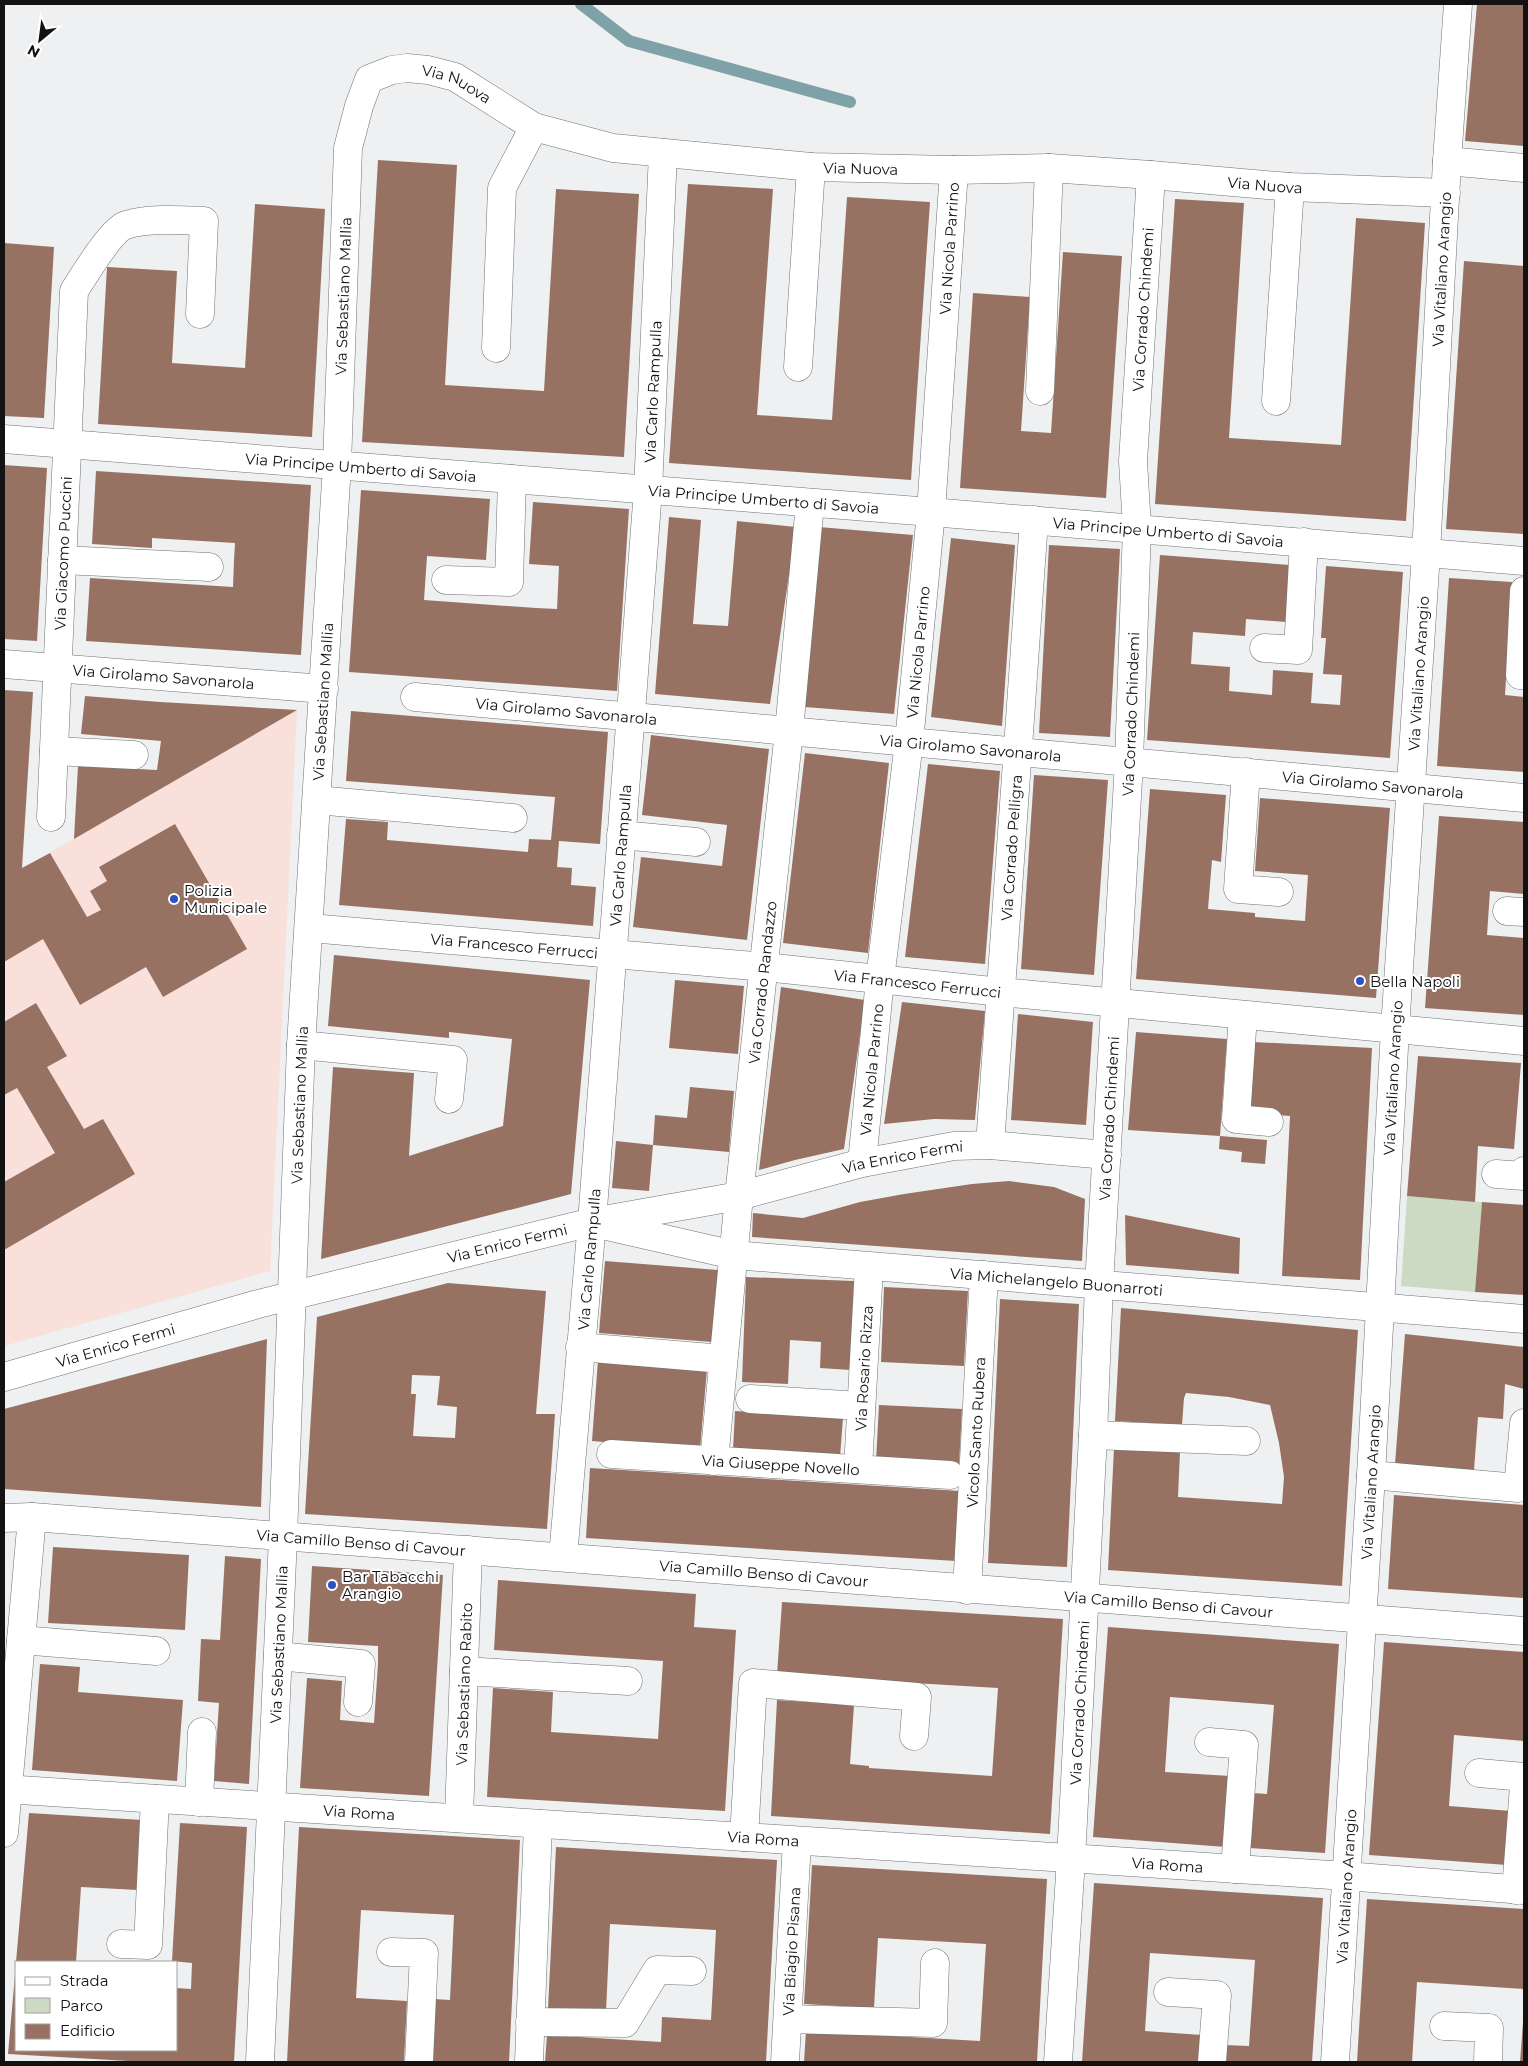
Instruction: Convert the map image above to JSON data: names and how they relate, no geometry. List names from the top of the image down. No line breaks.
{"streets":{"street":["Via Nuova","Via Nicola Parrino","Via Vitaliano Arangio","Via Sebastiano Mallia","Via Corrado Chindemi","Via Carlo Rampulla","Via Principe Umberto di Savoia","Via Giacomo Puccini","Via Girolamo Savonarola","Via Corrado Pelligra","Via Francesco Ferrucci","Via Corrado Randazzo","Via Enrico Fermi","Via Michelangelo Buonarroti","Via Rosario Rizza","Vicolo Santo Rubera","Via Giuseppe Novello","Via Camillo Benso di Cavour","Via Sebastiano Rabito","Via Roma","Via Biagio Pisana"]},"crossings":[["Via Nuova","Via Nicola Parrino"],["Via Nuova","Via Vitaliano Arangio"],["Via Nuova","Via Sebastiano Mallia"],["Via Nuova","Via Corrado Chindemi"],["Via Nuova","Via Carlo Rampulla"],["Via Nicola Parrino","Via Principe Umberto di Savoia"],["Via Nicola Parrino","Via Girolamo Savonarola"],["Via Nicola Parrino","Via Francesco Ferrucci"],["Via Nicola Parrino","Via Enrico Fermi"],["Via Vitaliano Arangio","Via Principe Umberto di Savoia"],["Via Vitaliano Arangio","Via Girolamo Savonarola"],["Via Vitaliano Arangio","Via Francesco Ferrucci"],["Via Vitaliano Arangio","Via Michelangelo Buonarroti"],["Via Vitaliano Arangio","Via Camillo Benso di Cavour"],["Via Vitaliano Arangio","Via Roma"],["Via Sebastiano Mallia","Via Principe Umberto di Savoia"],["Via Sebastiano Mallia","Via Girolamo Savonarola"],["Via Sebastiano Mallia","Via Francesco Ferrucci"],["Via Sebastiano Mallia","Via Enrico Fermi"],["Via Sebastiano Mallia","Via Camillo Benso di Cavour"],["Via Sebastiano Mallia","Via Roma"],["Via Corrado Chindemi","Via Principe Umberto di Savoia"],["Via Corrado Chindemi","Via Girolamo Savonarola"],["Via Corrado Chindemi","Via Francesco Ferrucci"],["Via Corrado Chindemi","Via Enrico Fermi"],["Via Corrado Chindemi","Via Michelangelo Buonarroti"],["Via Corrado Chindemi","Via Camillo Benso di Cavour"],["Via Corrado Chindemi","Via Roma"],["Via Carlo Rampulla","Via Principe Umberto di Savoia"],["Via Carlo Rampulla","Via Girolamo Savonarola"],["Via Carlo Rampulla","Via Francesco Ferrucci"],["Via Carlo Rampulla","Via Enrico Fermi"],["Via Carlo Rampulla","Via Michelangelo Buonarroti"],["Via Carlo Rampulla","Via Camillo Benso di Cavour"],["Via Principe Umberto di Savoia","Via Giacomo Puccini"],["Via Principe Umberto di Savoia","Via Corrado Pelligra"],["Via Principe Umberto di Savoia","Via Corrado Randazzo"],["Via Giacomo Puccini","Via Girolamo Savonarola"],["Via Girolamo Savonarola","Via Corrado Pelligra"],["Via Girolamo Savonarola","Via Corrado Randazzo"],["Via Corrado Pelligra","Via Francesco Ferrucci"],["Via Corrado Pelligra","Via Enrico Fermi"],["Via Francesco Ferrucci","Via Corrado Randazzo"],["Via Corrado Randazzo","Via Enrico Fermi"],["Via Corrado Randazzo","Via Michelangelo Buonarroti"],["Via Corrado Randazzo","Via Giuseppe Novello"],["Via Enrico Fermi","Via Michelangelo Buonarroti"],["Via Michelangelo Buonarroti","Via Rosario Rizza"],["Via Michelangelo Buonarroti","Vicolo Santo Rubera"],["Via Rosario Rizza","Via Giuseppe Novello"],["Vicolo Santo Rubera","Via Camillo Benso di Cavour"],["Via Camillo Benso di Cavour","Via Sebastiano Rabito"],["Via Sebastiano Rabito","Via Roma"],["Via Roma","Via Biagio Pisana"]],"places":["Polizia Municipale","Bella Napoli","Bar Tabacchi Arangio"],"legend":["Strada","Parco","Edificio"],"north":"bottom left"}
